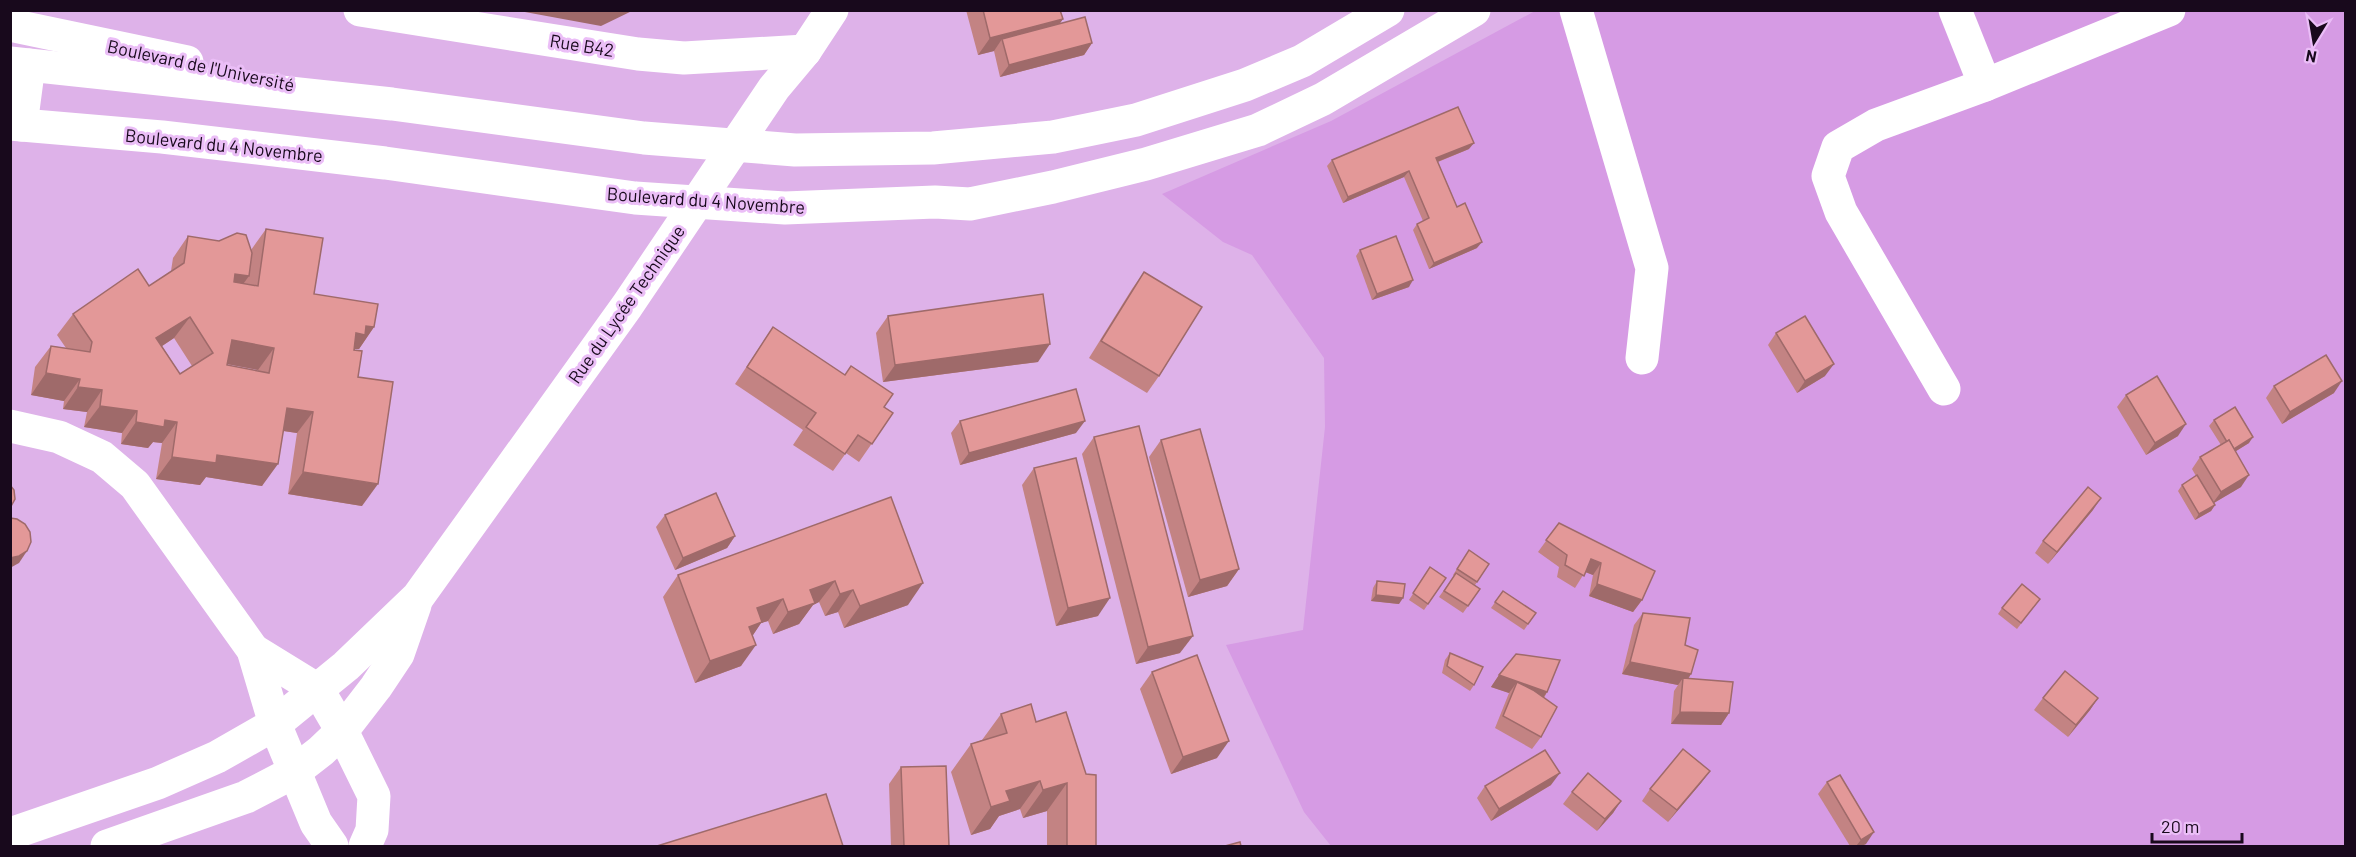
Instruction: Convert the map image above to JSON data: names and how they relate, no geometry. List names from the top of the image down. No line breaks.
{"streets":{"main road":["Rue B42","Boulevard de l'Université","Boulevard du 4 Novembre","Rue du Lycée Technique"]},"crossings":[["Rue B42","Rue du Lycée Technique"]],"scale_bar":"20 m","north":"bottom"}
